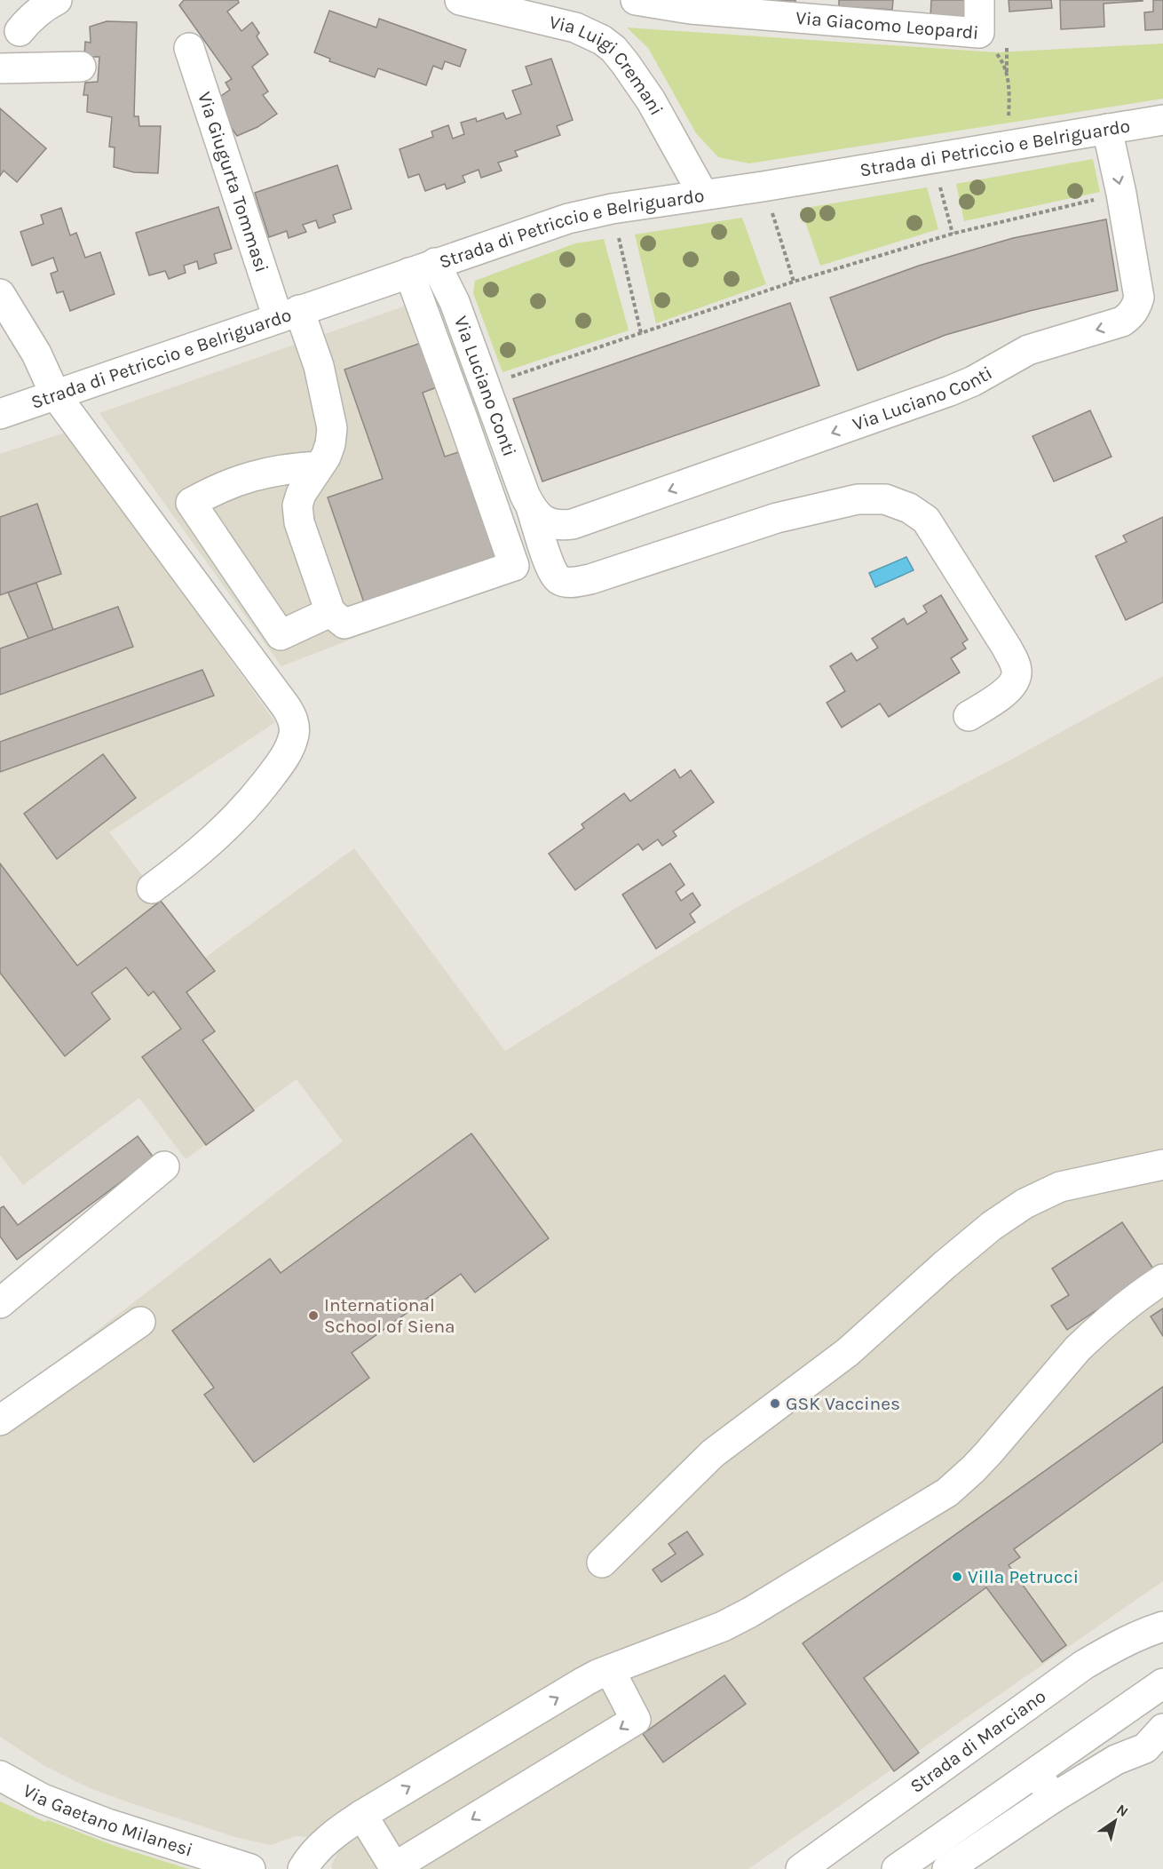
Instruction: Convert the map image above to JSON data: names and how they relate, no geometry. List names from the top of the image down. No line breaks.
{"streets":{"street":["Via Giacomo Leopardi","Via Luigi Cremani","Strada di Petriccio e Belriguardo","Via Giugurta Tommasi","Via Luciano Conti","Strada di Marciano","Via Gaetano Milanesi"]},"crossings":[["Via Luigi Cremani","Strada di Petriccio e Belriguardo"],["Strada di Petriccio e Belriguardo","Via Giugurta Tommasi"],["Strada di Petriccio e Belriguardo","Via Luciano Conti"]],"one_way":["Via Luciano Conti"],"places":["International School of Siena","GSK Vaccines","Villa Petrucci"],"north":"top right"}
